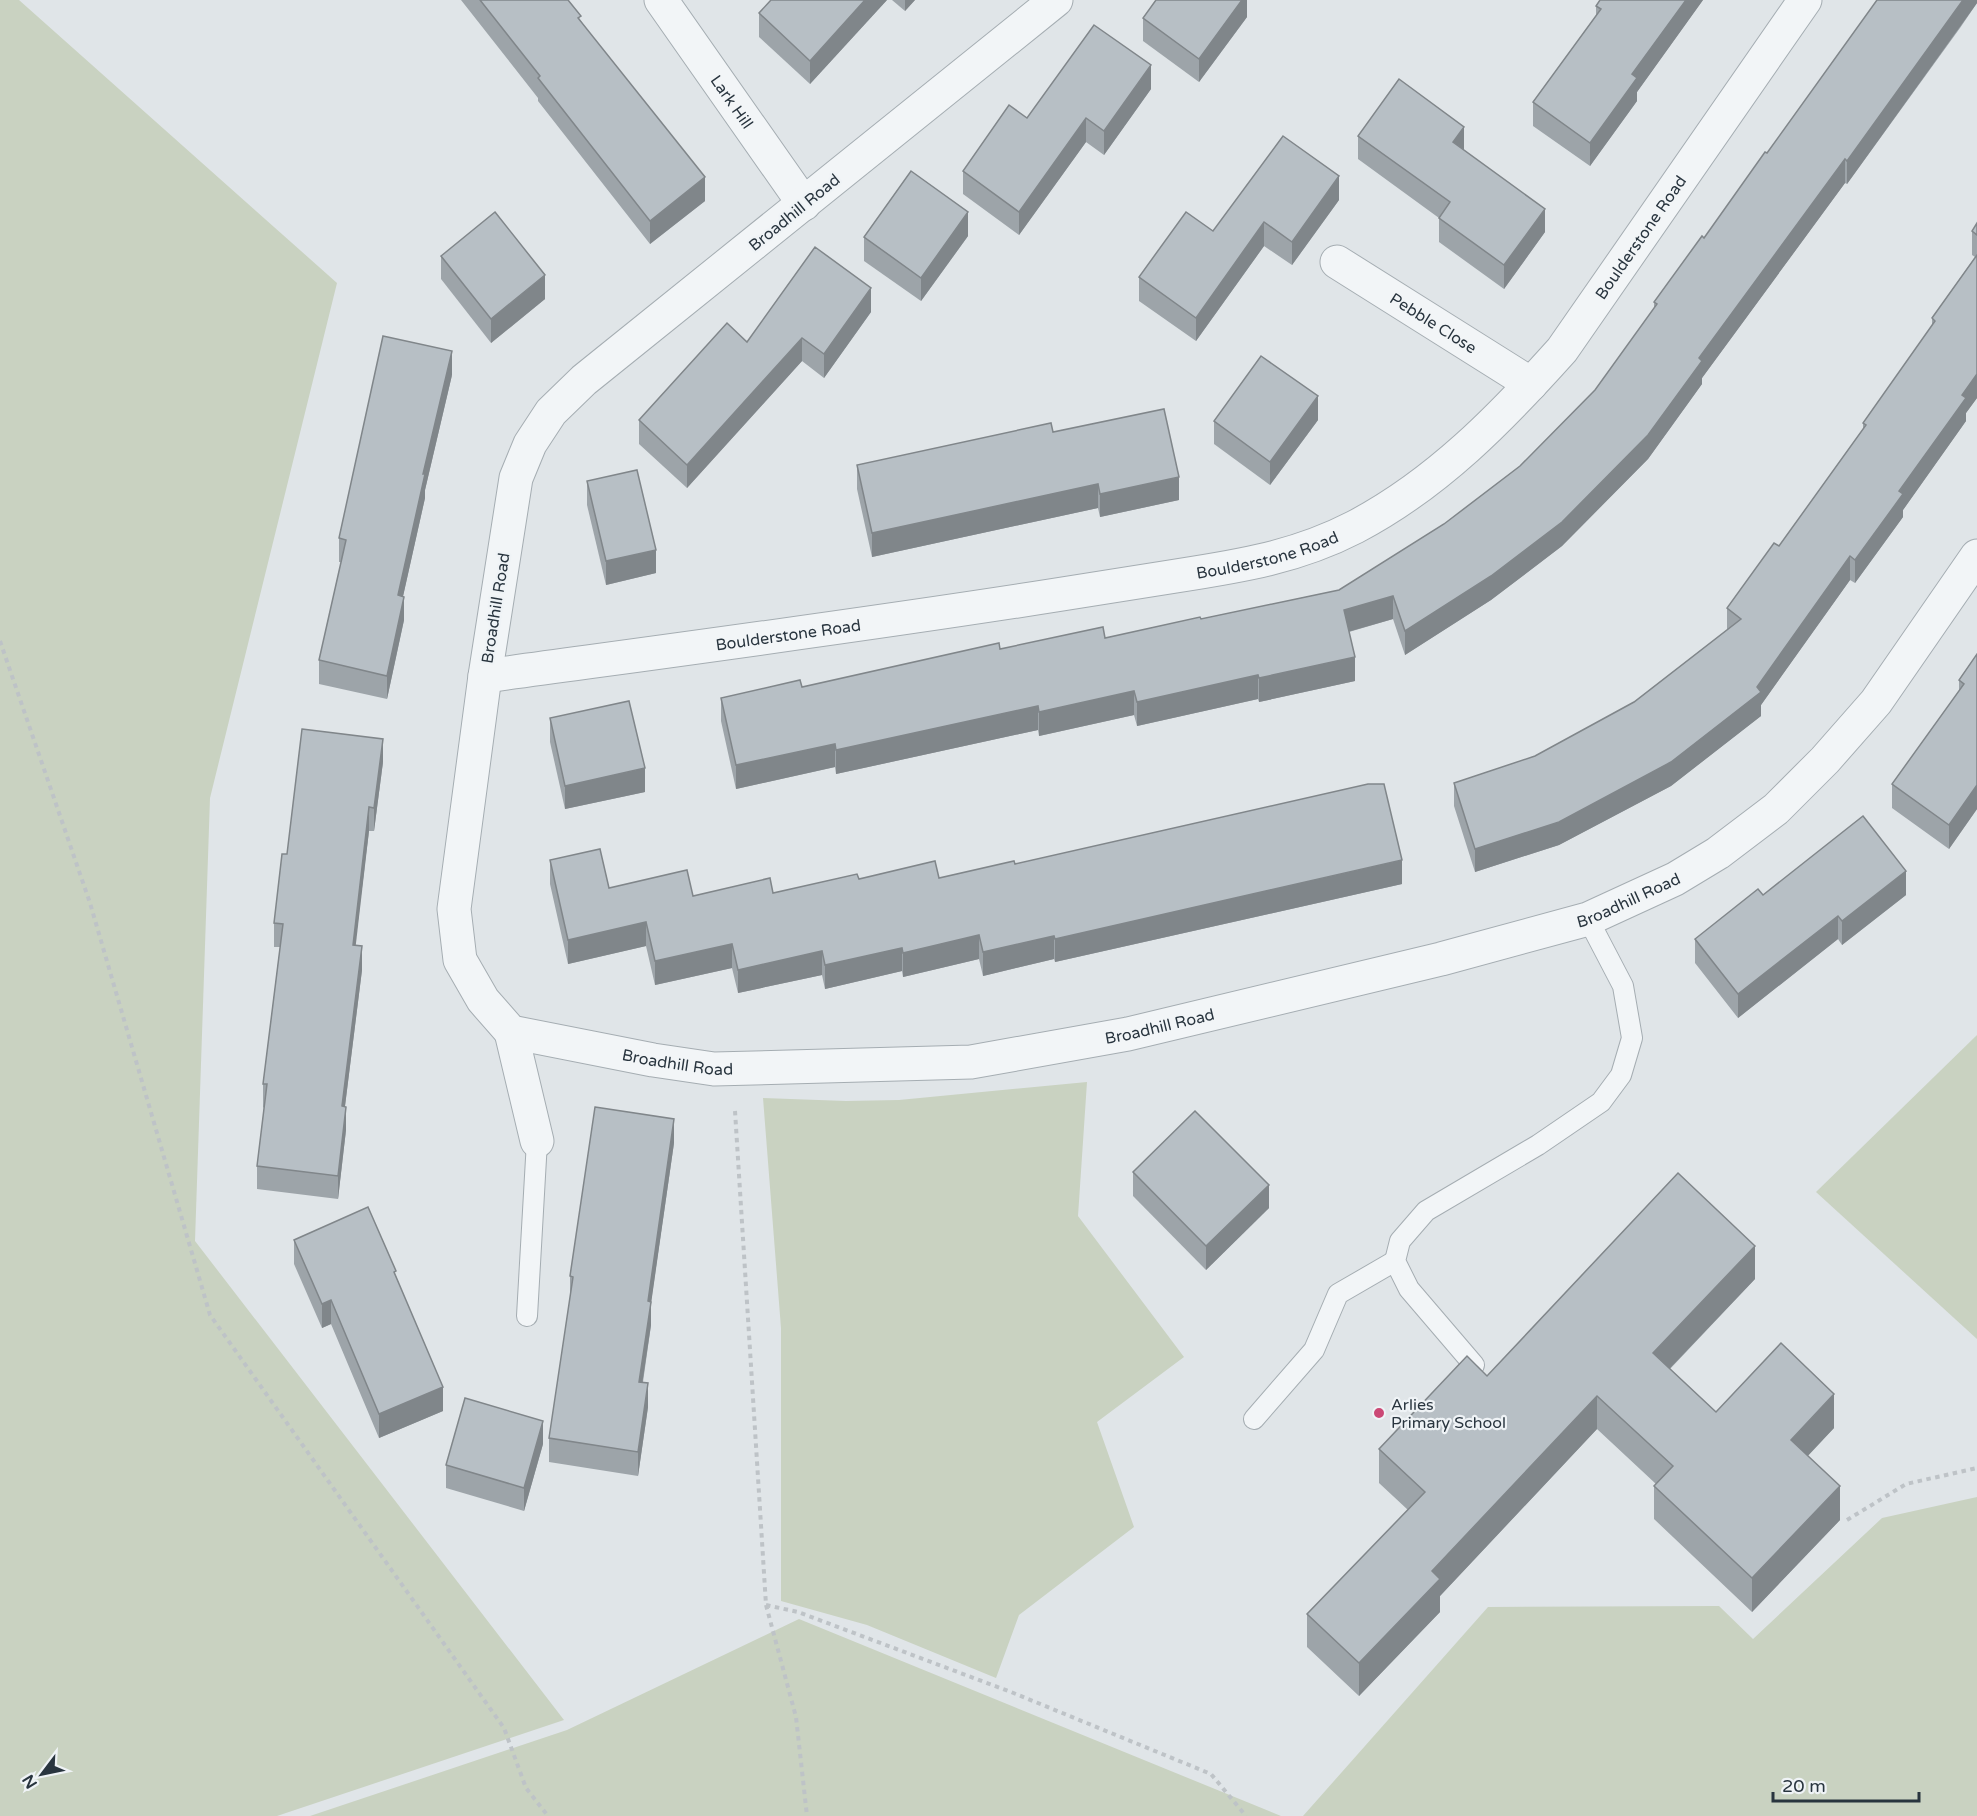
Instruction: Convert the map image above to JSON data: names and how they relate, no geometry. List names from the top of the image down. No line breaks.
{"streets":{"street":["Lark Hill","Broadhill Road","Boulderstone Road","Pebble Close"]},"crossings":[["Lark Hill","Broadhill Road"],["Broadhill Road","Boulderstone Road"],["Boulderstone Road","Pebble Close"]],"places":["Arlies Primary School"],"scale_bar":"20 m","north":"bottom left"}
